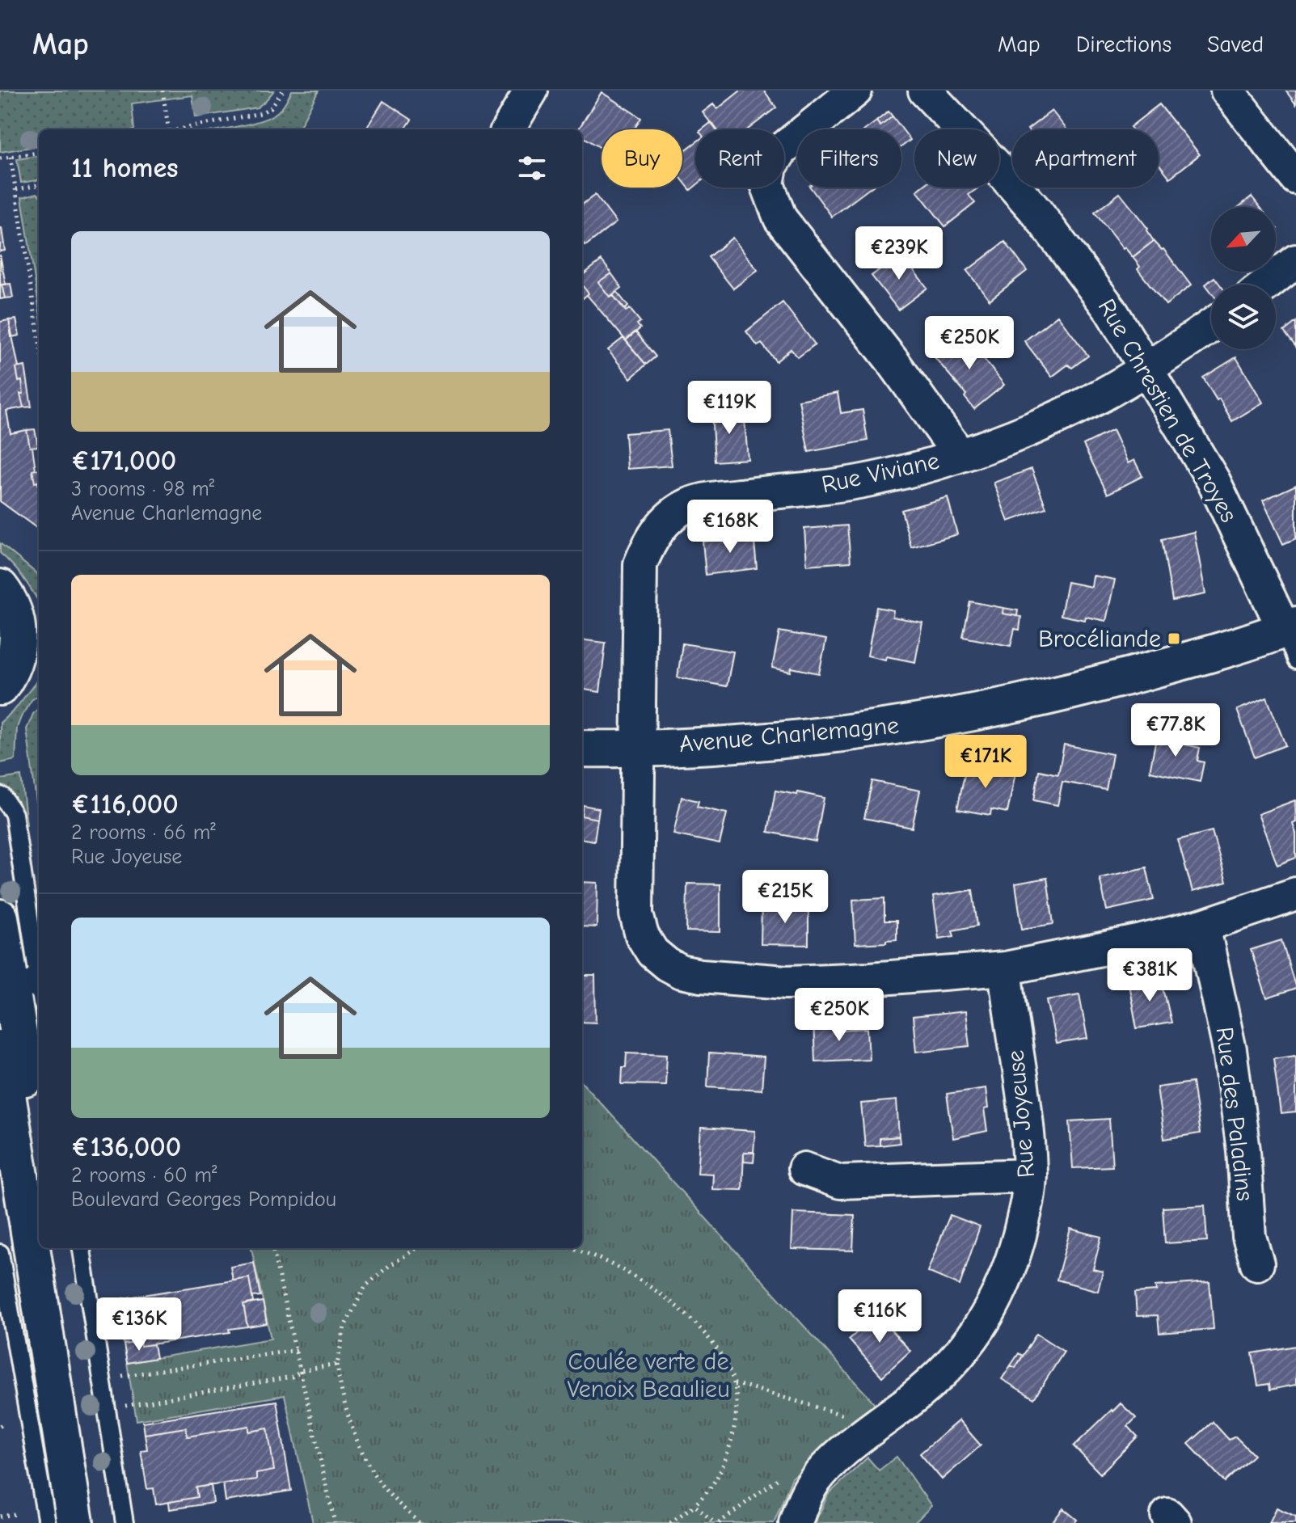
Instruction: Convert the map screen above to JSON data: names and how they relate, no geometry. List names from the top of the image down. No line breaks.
{"streets":{"street":["Rue Chrestien de Troyes","Rue Viviane","Avenue Charlemagne","Rue Joyeuse","Rue des Paladins"]},"crossings":[["Rue Chrestien de Troyes","Rue Viviane"],["Rue Chrestien de Troyes","Avenue Charlemagne"],["Rue Viviane","Avenue Charlemagne"],["Rue Viviane","Rue Joyeuse"],["Rue Viviane","Rue des Paladins"]],"parks":["Coulée verte de Venoix Beaulieu"],"places":{"transit":["Brocéliande"]},"north":"bottom left","page":{"header":"Map","nav":["Map","Directions","Saved"],"chip":["Buy","Rent","Filters","New","Apartment"],"heading":"11 homes","list":[{"name":"€171,000","note":"3 rooms · 98 m² · Avenue Charlemagne"},{"name":"€116,000","note":"2 rooms · 66 m² · Rue Joyeuse"},{"name":"€136,000","note":"2 rooms · 60 m² · Boulevard Georges Pompidou"}],"price":["€239K","€250K","€119K","€168K","€77.8K","€171K","€215K","€381K","€250K","€116K","€136K"]}}
